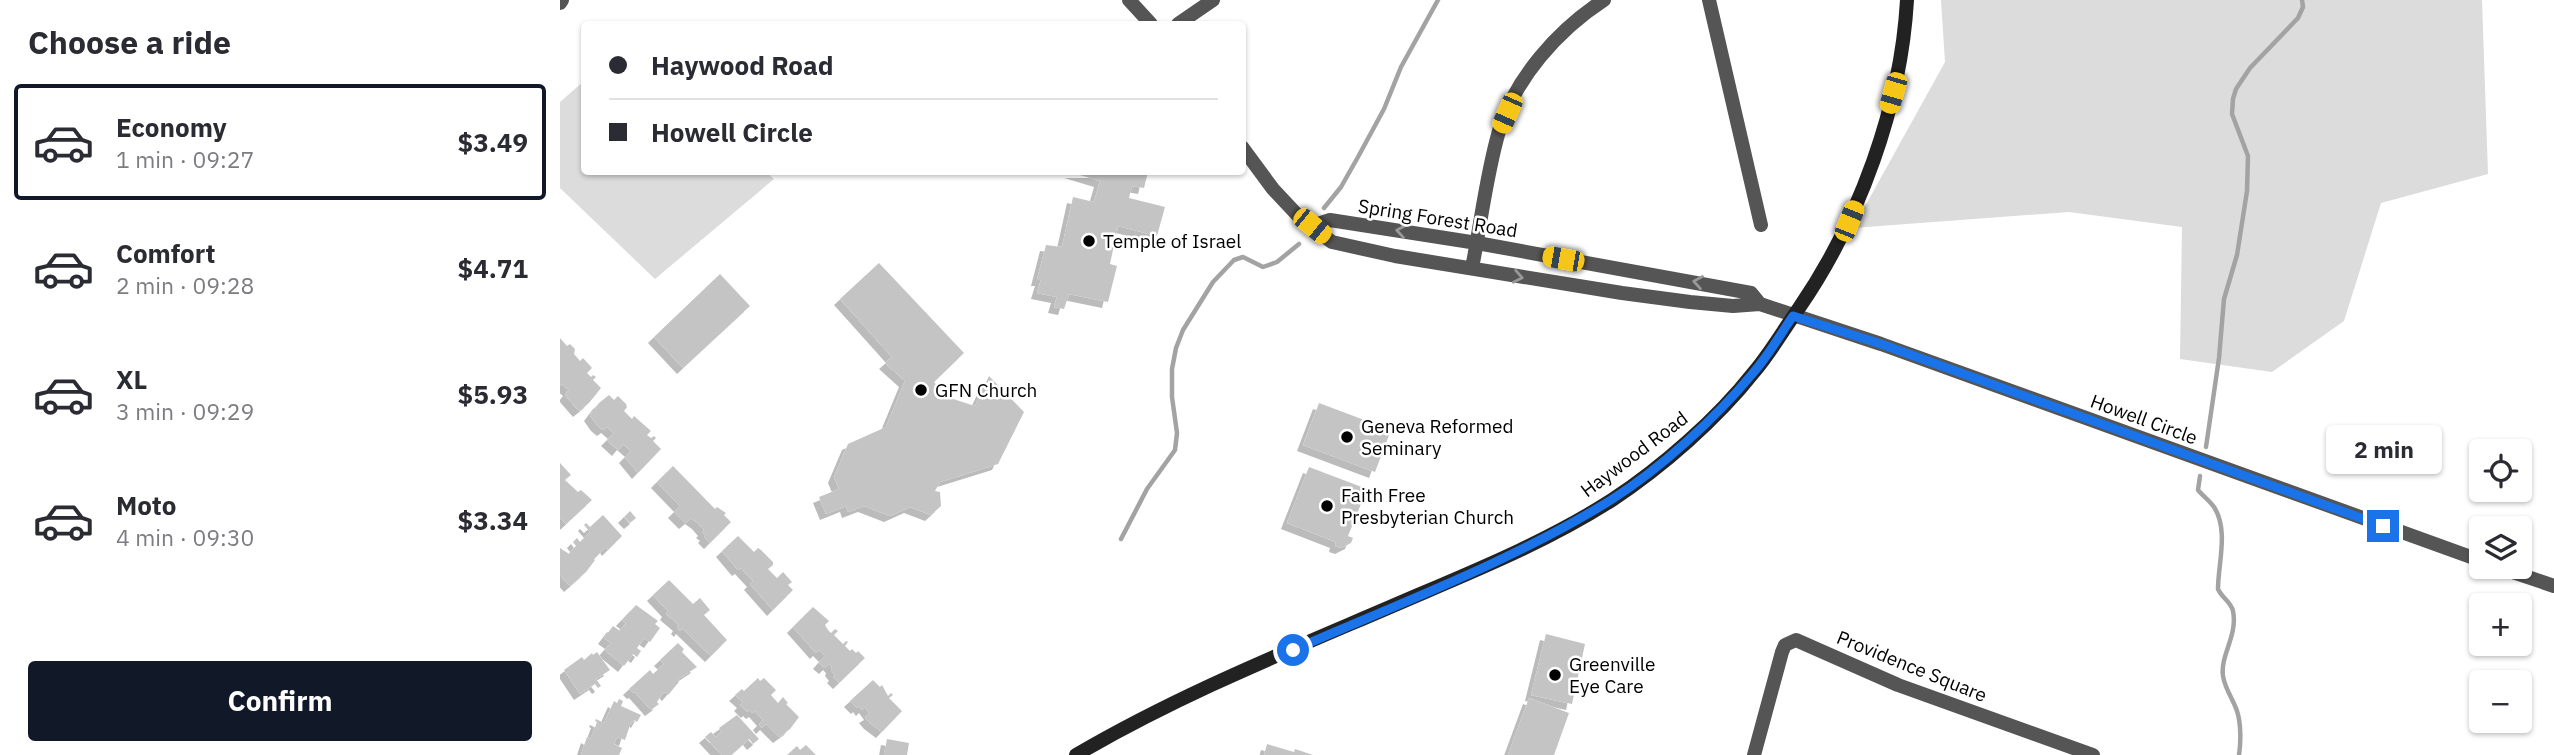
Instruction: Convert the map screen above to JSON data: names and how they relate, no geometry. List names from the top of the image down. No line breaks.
{"streets":{"main road":["Haywood Road"],"street":["Spring Forest Road","Howell Circle","Providence Square"]},"crossings":[["Spring Forest Road","Howell Circle"],["Spring Forest Road","Haywood Road"],["Howell Circle","Haywood Road"]],"places":["Temple of Israel","GFN Church","Geneva Reformed Seminary","Faith Free Presbyterian Church","Greenville Eye Care"],"page":{"heading":"Choose a ride","banner":["Haywood Road","Howell Circle"],"list":[{"name":"Economy","note":"1 min · 09:27","value":"$3.49"},{"name":"Comfort","note":"2 min · 09:28","value":"$4.71"},{"name":"XL","note":"3 min · 09:29","value":"$5.93"},{"name":"Moto","note":"4 min · 09:30","value":"$3.34"}],"bubble":"2 min","map_buttons":["+","−"],"buttons":"Confirm"}}
